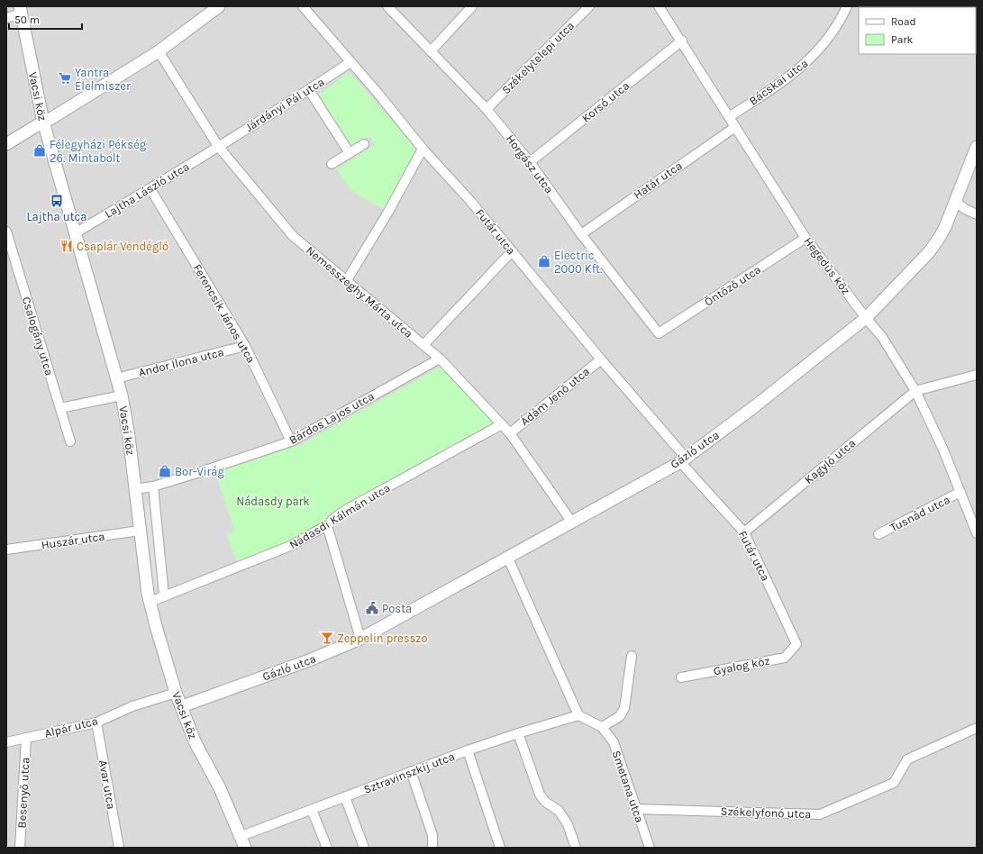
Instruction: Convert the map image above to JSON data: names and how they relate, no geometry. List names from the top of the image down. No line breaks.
{"streets":{"street":["Székelytelepi utca","Bácskai utca","Vacsi köz","Korsó utca","Járdányi Pál utca","Horgász utca","Határ utca","Lajtha László utca","Futár utca","Hegedűs köz","Öntöző utca","Nemesszeghy Márta utca","Ferencsik János utca","Csalogány utca","Andor Ilona utca","Ádám Jenő utca","Bárdos Lajos utca","Gázló utca","Kagyló utca","Tusnád utca","Nádasdi Kálmán utca","Huszár utca","Gyalog köz","Alpár utca","Sztravinszkij utca","Avar utca","Smetana utca","Besenyő utca","Székelyfonó utca"]},"crossings":[["Székelytelepi utca","Horgász utca"],["Bácskai utca","Hegedűs köz"],["Vacsi köz","Lajtha László utca"],["Vacsi köz","Andor Ilona utca"],["Vacsi köz","Bárdos Lajos utca"],["Vacsi köz","Gázló utca"],["Vacsi köz","Nádasdi Kálmán utca"],["Vacsi köz","Huszár utca"],["Vacsi köz","Alpár utca"],["Vacsi köz","Sztravinszkij utca"],["Korsó utca","Horgász utca"],["Korsó utca","Hegedűs köz"],["Járdányi Pál utca","Lajtha László utca"],["Járdányi Pál utca","Futár utca"],["Járdányi Pál utca","Nemesszeghy Márta utca"],["Horgász utca","Határ utca"],["Horgász utca","Öntöző utca"],["Határ utca","Hegedűs köz"],["Lajtha László utca","Nemesszeghy Márta utca"],["Lajtha László utca","Ferencsik János utca"],["Futár utca","Ádám Jenő utca"],["Futár utca","Gázló utca"],["Futár utca","Kagyló utca"],["Futár utca","Gyalog köz"],["Hegedűs köz","Öntöző utca"],["Hegedűs köz","Gázló utca"],["Hegedűs köz","Kagyló utca"],["Hegedűs köz","Tusnád utca"],["Nemesszeghy Márta utca","Ádám Jenő utca"],["Nemesszeghy Márta utca","Bárdos Lajos utca"],["Nemesszeghy Márta utca","Gázló utca"],["Nemesszeghy Márta utca","Nádasdi Kálmán utca"],["Ferencsik János utca","Andor Ilona utca"],["Ferencsik János utca","Bárdos Lajos utca"],["Alpár utca","Avar utca"],["Alpár utca","Besenyő utca"],["Sztravinszkij utca","Smetana utca"],["Smetana utca","Székelyfonó utca"]],"parks":["Nádasdy park"],"places":{"supermarket":["Yantra Élelmiszer"],"shop":["Félegyházi Pékség 26. Mintabolt","Electric 2000 Kft.","Bor-Virág"],"bus stop":["Lajtha utca"],"restaurant":["Csaplár Vendéglő"],"public building":["Posta"],"bar":["Zeppelin presszo"]},"legend":["Road","Park"],"scale_bar":"50 m"}
